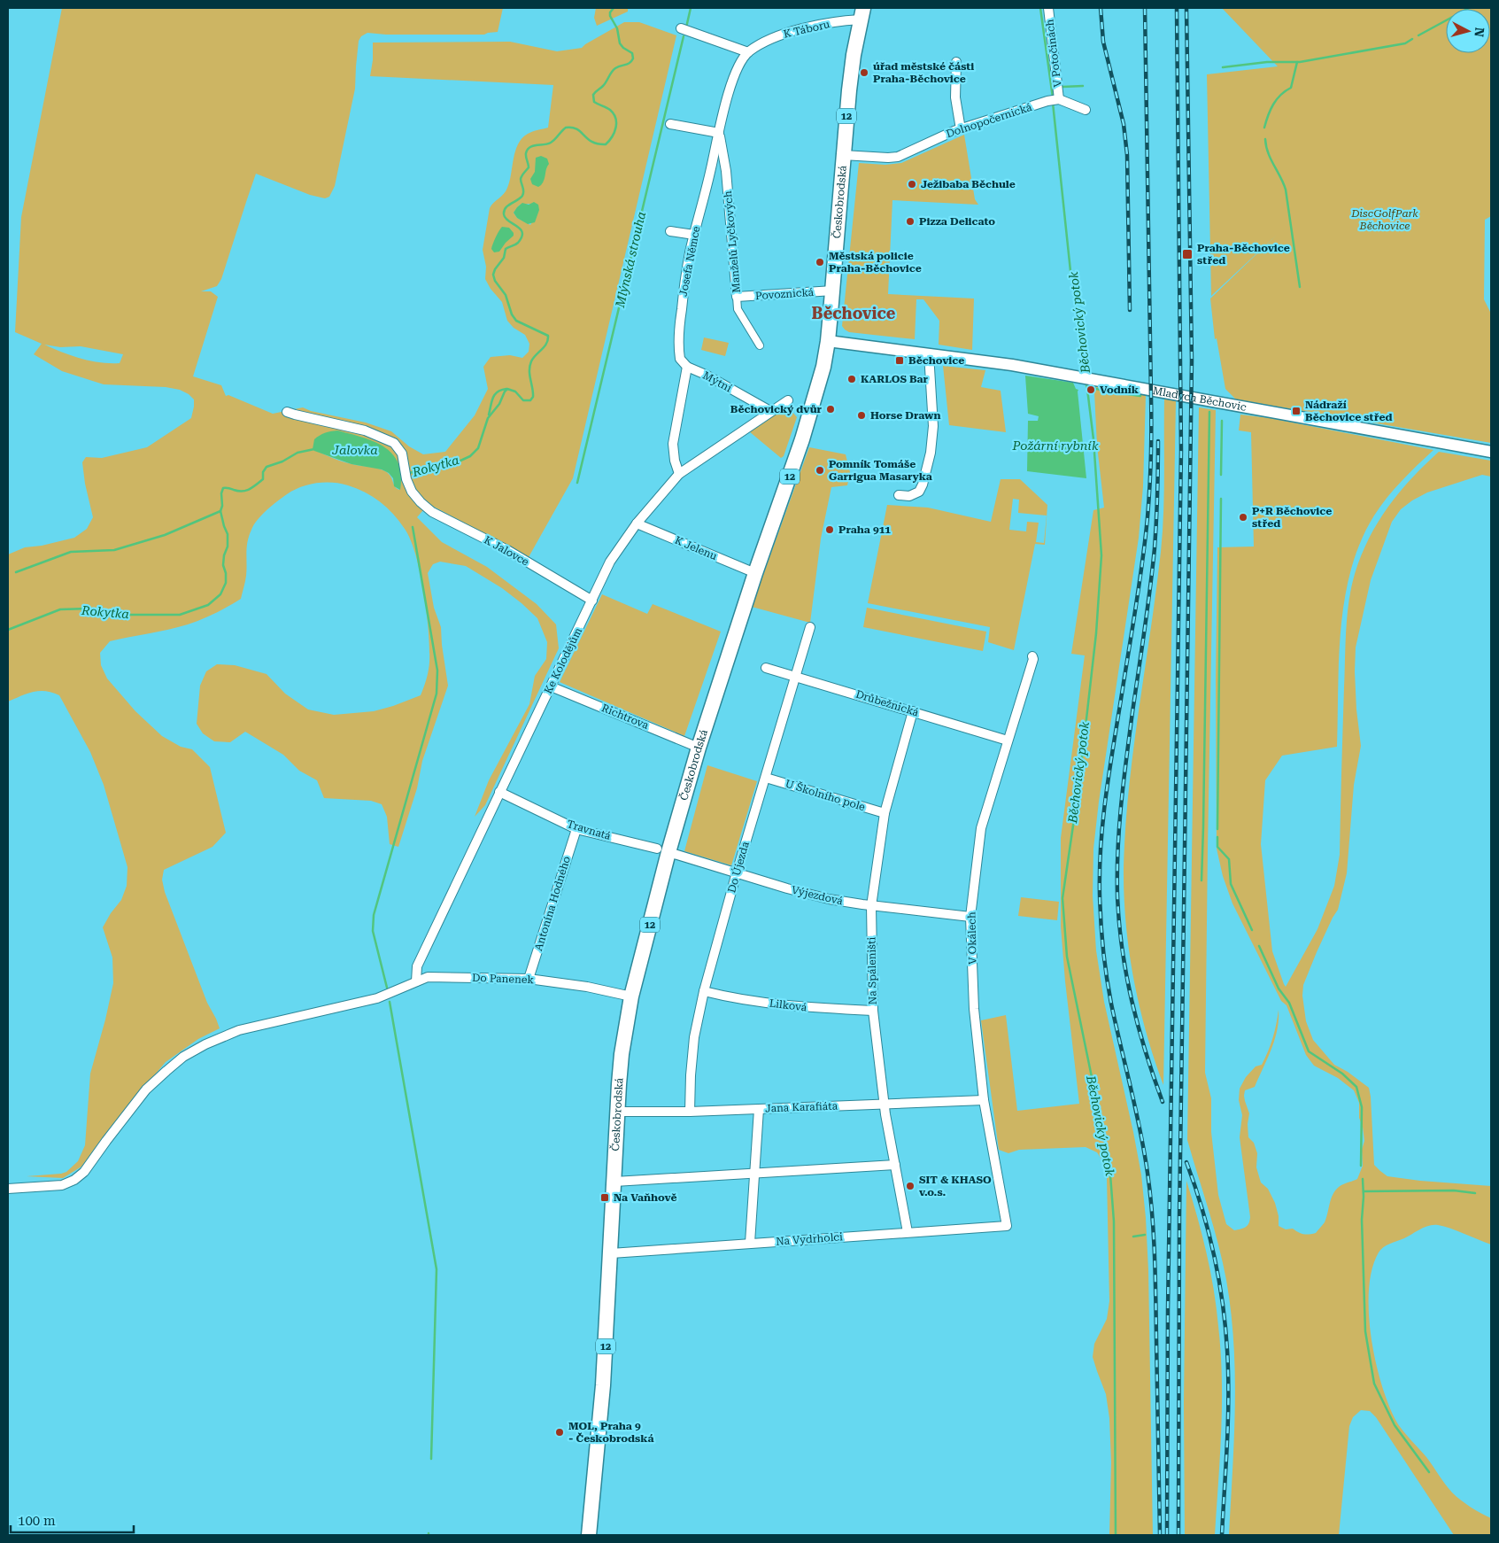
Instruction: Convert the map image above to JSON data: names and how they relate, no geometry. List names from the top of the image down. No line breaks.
{"streets":{"main road":["12","Českobrodská"],"street":["K Táboru","V Potočinách","Dolnopočernická","Manželů Lyčkových","Josefa Němce","Povoznická","Mýtní","Mladých Běchovic","K Jelenu","K Jalovce","Ke Kolodějům","Drůbežnická","Richtrova","U Školního pole","Travnatá","Do Újezda","Výjezdová","Antonína Hodného","V Okálech","Na Spáleništi","Do Panenek","Lilková","Jana Karafiáta","Na Vydrholci"]},"crossings":[["K Táboru","Českobrodská"],["K Táboru","Josefa Němce"],["V Potočinách","Dolnopočernická"],["Dolnopočernická","Českobrodská"],["Českobrodská","Povoznická"],["Českobrodská","Mladých Běchovic"],["Českobrodská","K Jelenu"],["Českobrodská","Richtrova"],["Českobrodská","Travnatá"],["Českobrodská","Výjezdová"],["Českobrodská","Do Panenek"],["Českobrodská","Jana Karafiáta"],["Českobrodská","Na Vydrholci"],["Manželů Lyčkových","Josefa Němce"],["Manželů Lyčkových","Povoznická"],["Josefa Němce","Mýtní"],["Mýtní","Ke Kolodějům"],["K Jelenu","Ke Kolodějům"],["K Jalovce","Ke Kolodějům"],["Ke Kolodějům","Richtrova"],["Ke Kolodějům","Travnatá"],["Ke Kolodějům","Do Panenek"],["Drůbežnická","Do Újezda"],["Drůbežnická","V Okálech"],["Drůbežnická","Na Spáleništi"],["U Školního pole","Do Újezda"],["U Školního pole","Na Spáleništi"],["Travnatá","Výjezdová"],["Travnatá","Antonína Hodného"],["Do Újezda","Výjezdová"],["Do Újezda","Lilková"],["Do Újezda","Jana Karafiáta"],["Výjezdová","V Okálech"],["Výjezdová","Na Spáleništi"],["Antonína Hodného","Do Panenek"],["V Okálech","Jana Karafiáta"],["V Okálech","Na Vydrholci"],["Na Spáleništi","Lilková"],["Na Spáleništi","Jana Karafiáta"],["Na Spáleništi","Na Vydrholci"]],"districts":["Běchovice"],"water":["Mlýnská strouha","Běchovický potok","Požární rybník","Jalovka","Rokytka"],"parks":["DiscGolfPark Běchovice"],"places":{"other":["úřad městské části Praha-Běchovice","Ježibaba Běchule","Pizza Delicato","Městská policie Praha-Běchovice","KARLOS Bar","Vodník","Běchovický dvůr","Horse Drawn","Pomník Tomáše Garrigua Masaryka","P+R Běchovice střed","Praha 911","SIT & KHASO v.o.s.","MOL, Praha 9 - Českobrodská"],"transit":["Praha-Běchovice střed","Běchovice","Nádraží Běchovice střed","Na Vaňhově"]},"scale_bar":"100 m","north":"right"}
